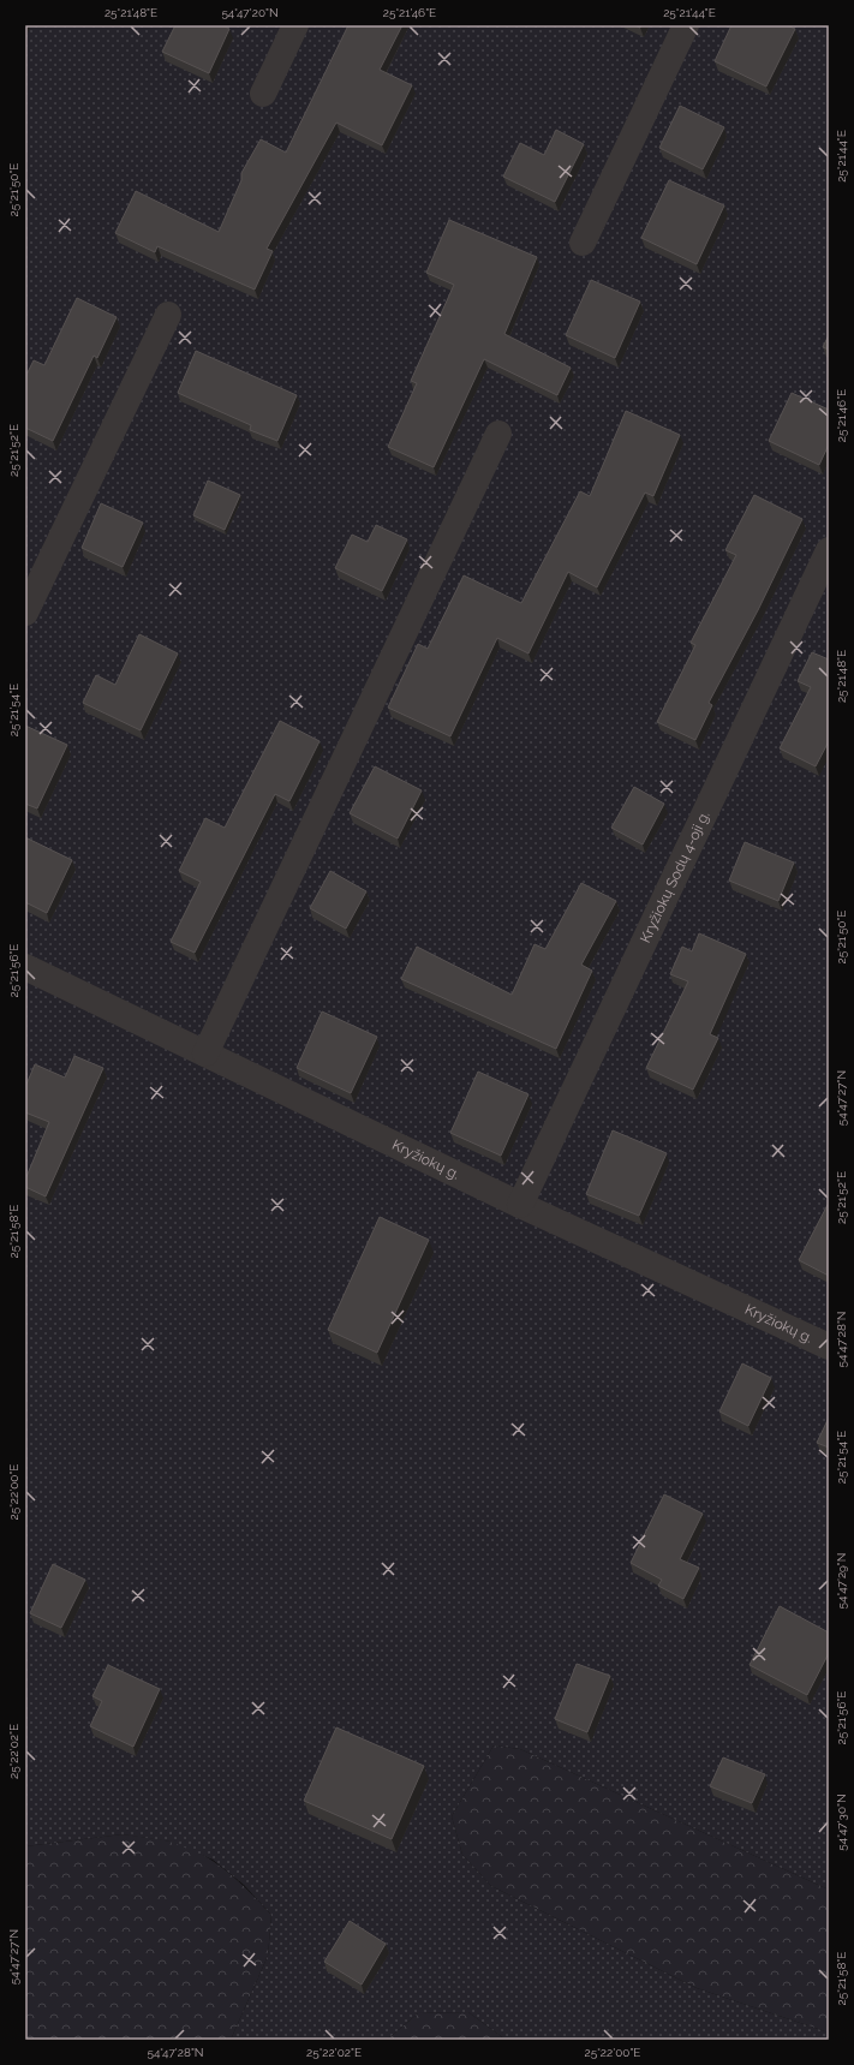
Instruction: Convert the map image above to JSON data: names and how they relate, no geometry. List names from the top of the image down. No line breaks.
{"streets":{"street":["Kryžiokų Sodų 4-oji g.","Kryžiokų g."]},"crossings":[["Kryžiokų Sodų 4-oji g.","Kryžiokų g."]],"coordinates":["25°21'48\"E","54°47'20\"N","25°21'46\"E","25°21'44\"E","25°21'50\"E","25°21'52\"E","25°21'54\"E","25°21'56\"E","54°47'27\"N","25°21'58\"E","54°47'28\"N","25°22'00\"E","54°47'29\"N","25°22'02\"E","54°47'30\"N"]}
